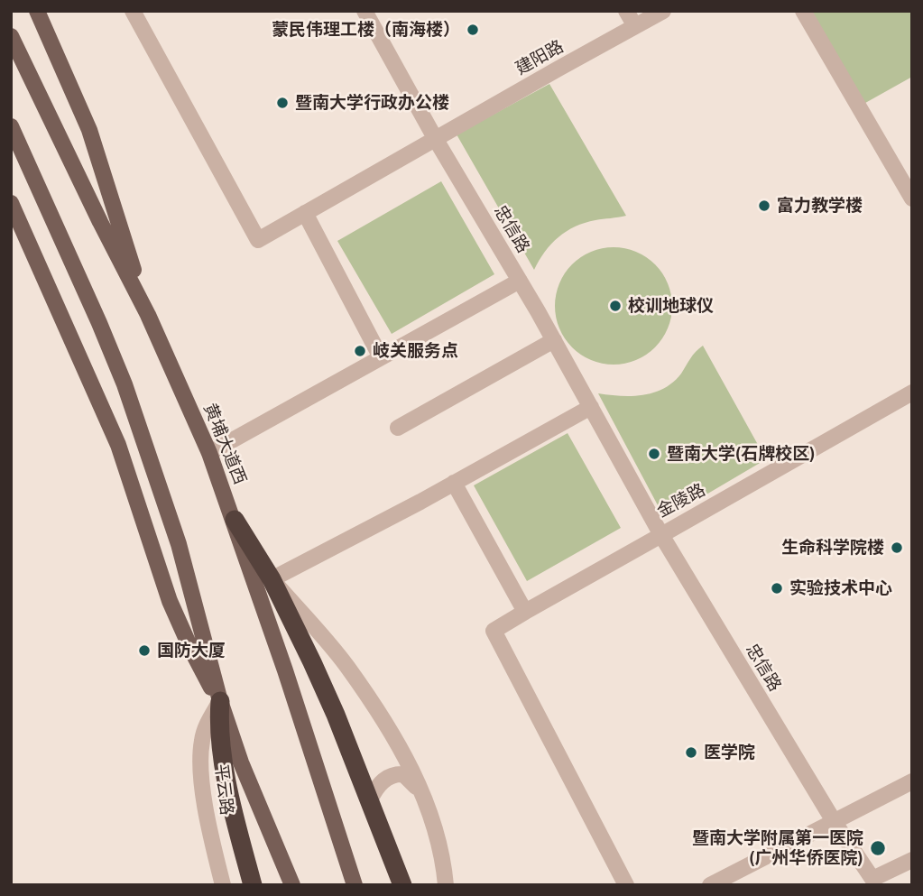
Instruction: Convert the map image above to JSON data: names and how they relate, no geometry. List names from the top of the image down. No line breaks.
{"streets":{"main road":["黄埔大道西"],"street":["建阳路","忠信路","金陵路","平云路"]},"crossings":[["建阳路","忠信路"],["忠信路","金陵路"]],"places":["蒙民伟理工楼（南海楼）","暨南大学行政办公楼","富力教学楼","校训地球仪","岐关服务点","暨南大学(石牌校区)","生命科学院楼","实验技术中心","国防大厦","医学院","暨南大学附属第一医院 (广州华侨医院)"]}
